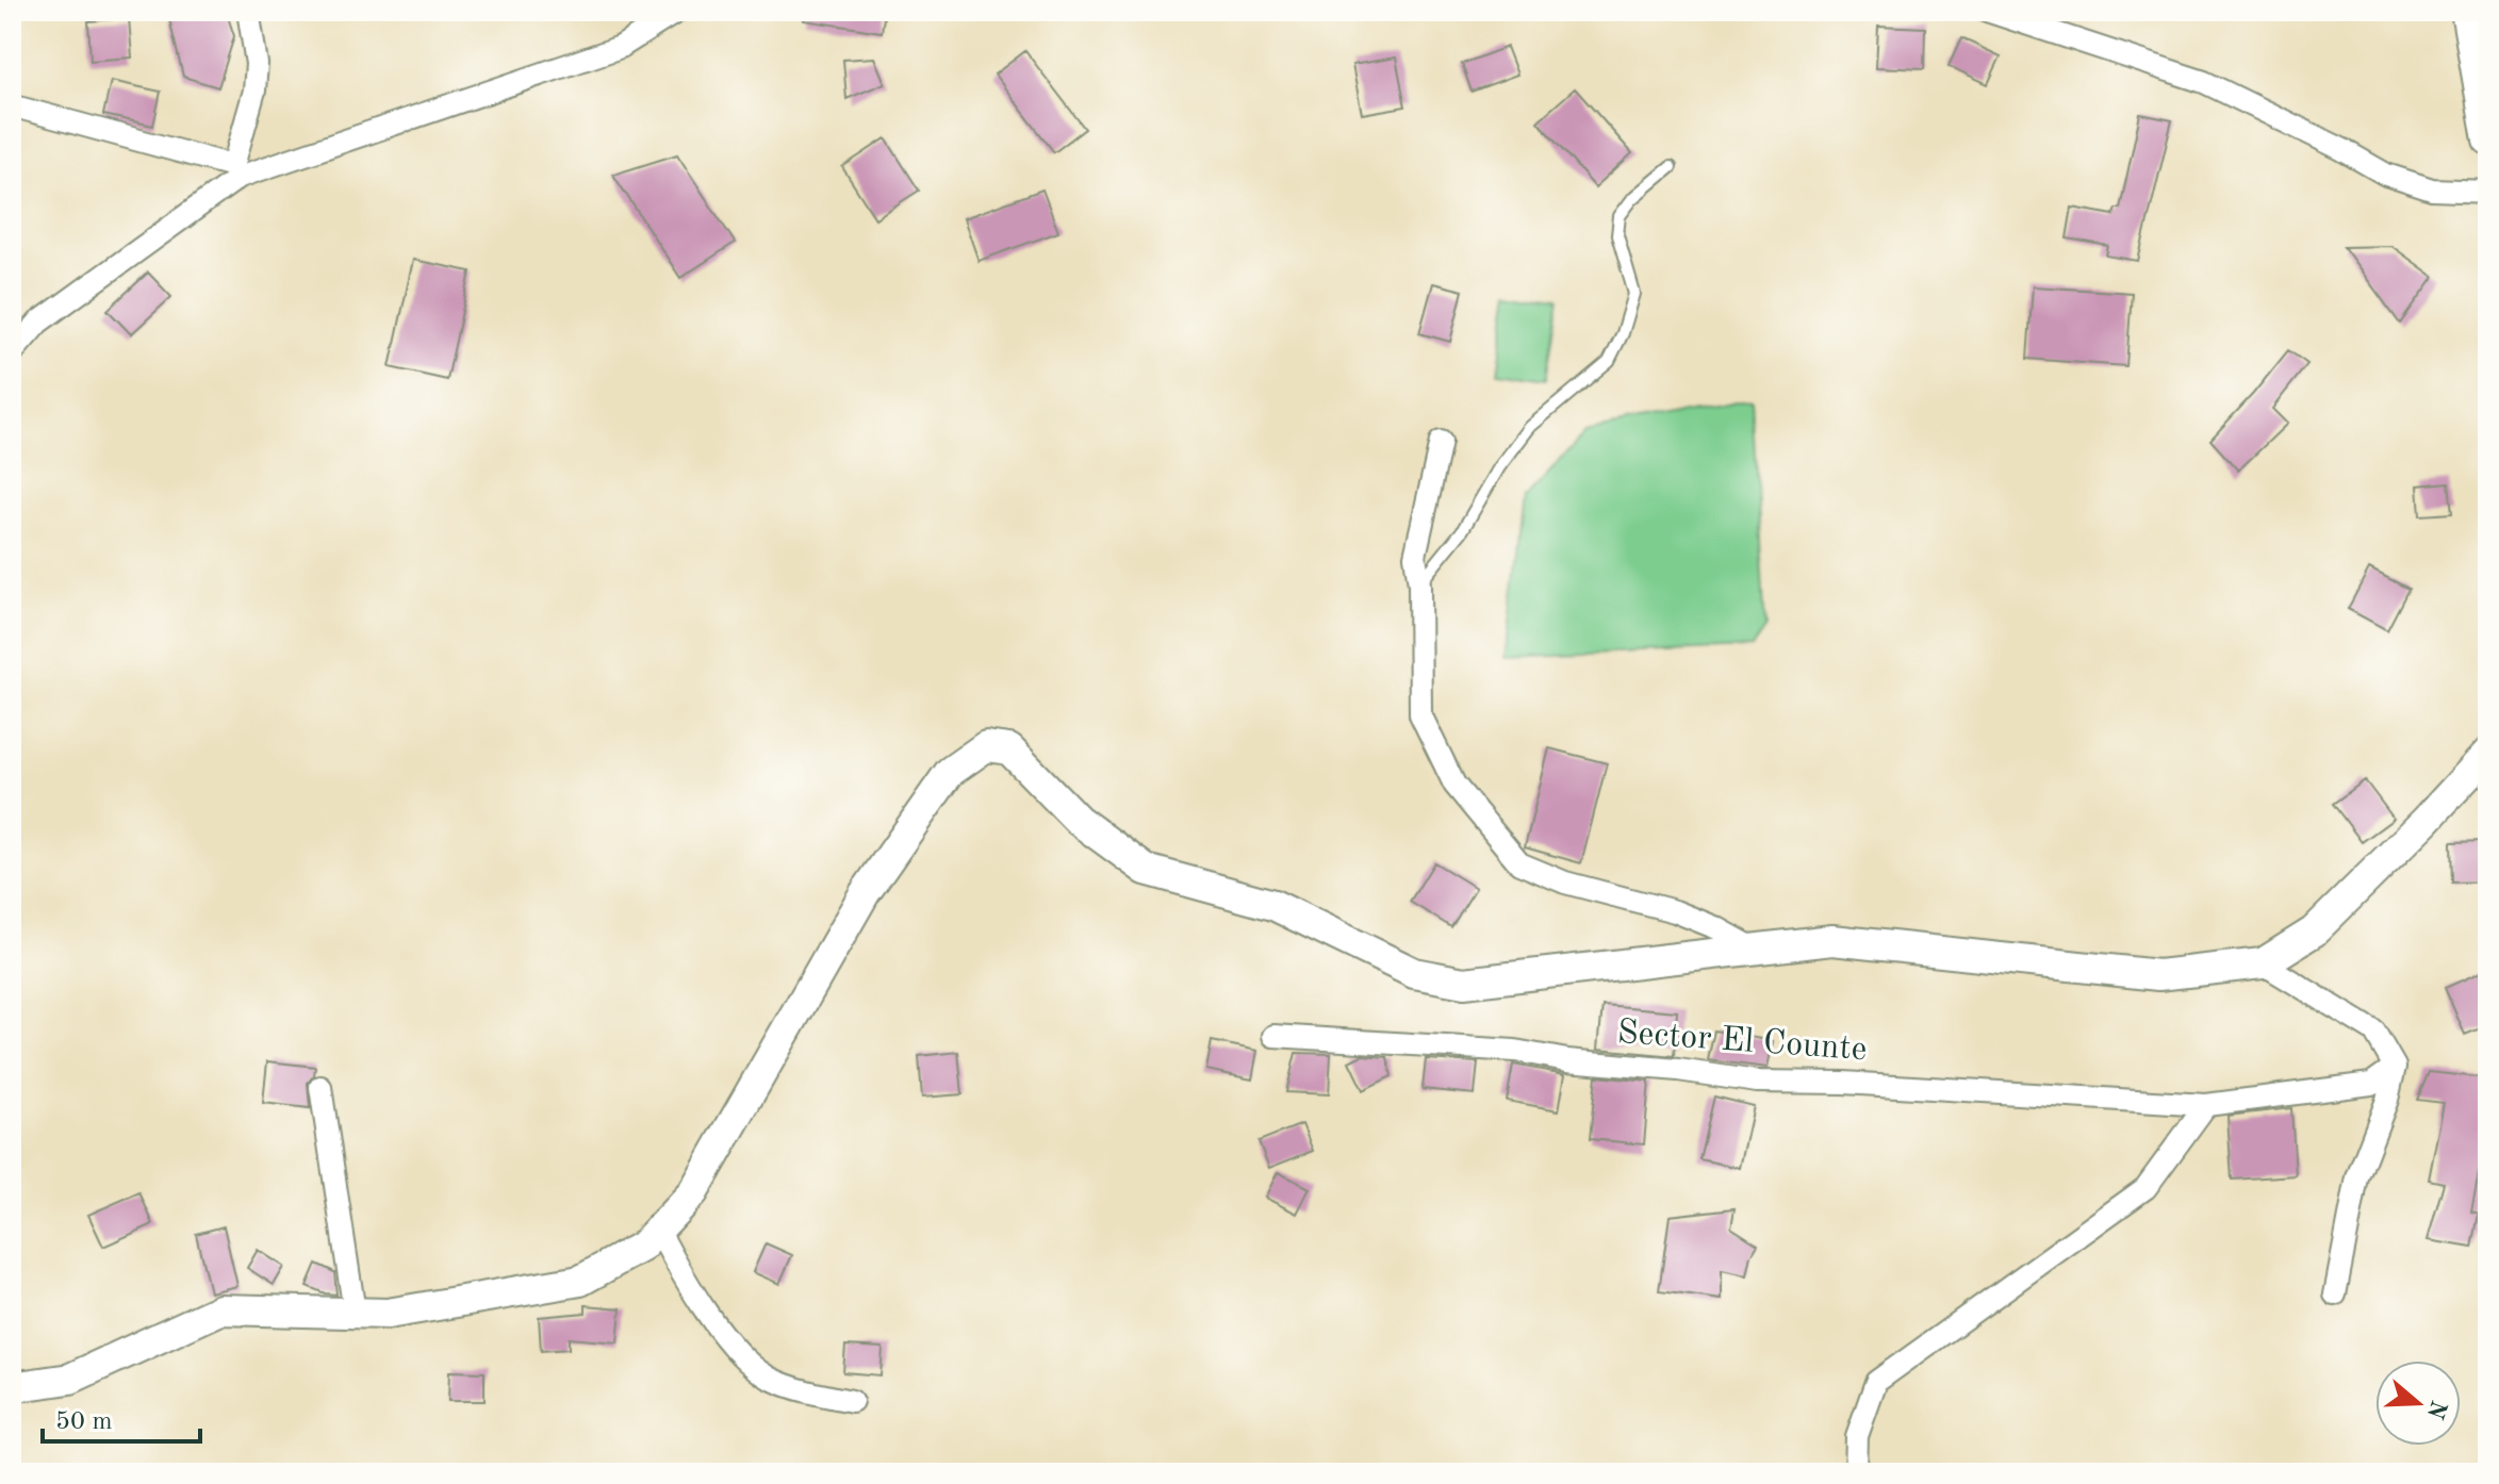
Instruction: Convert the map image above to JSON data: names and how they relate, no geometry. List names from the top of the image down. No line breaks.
{"streets":{"street":["Sector El Counte"]},"scale_bar":"50 m","north":"right"}
